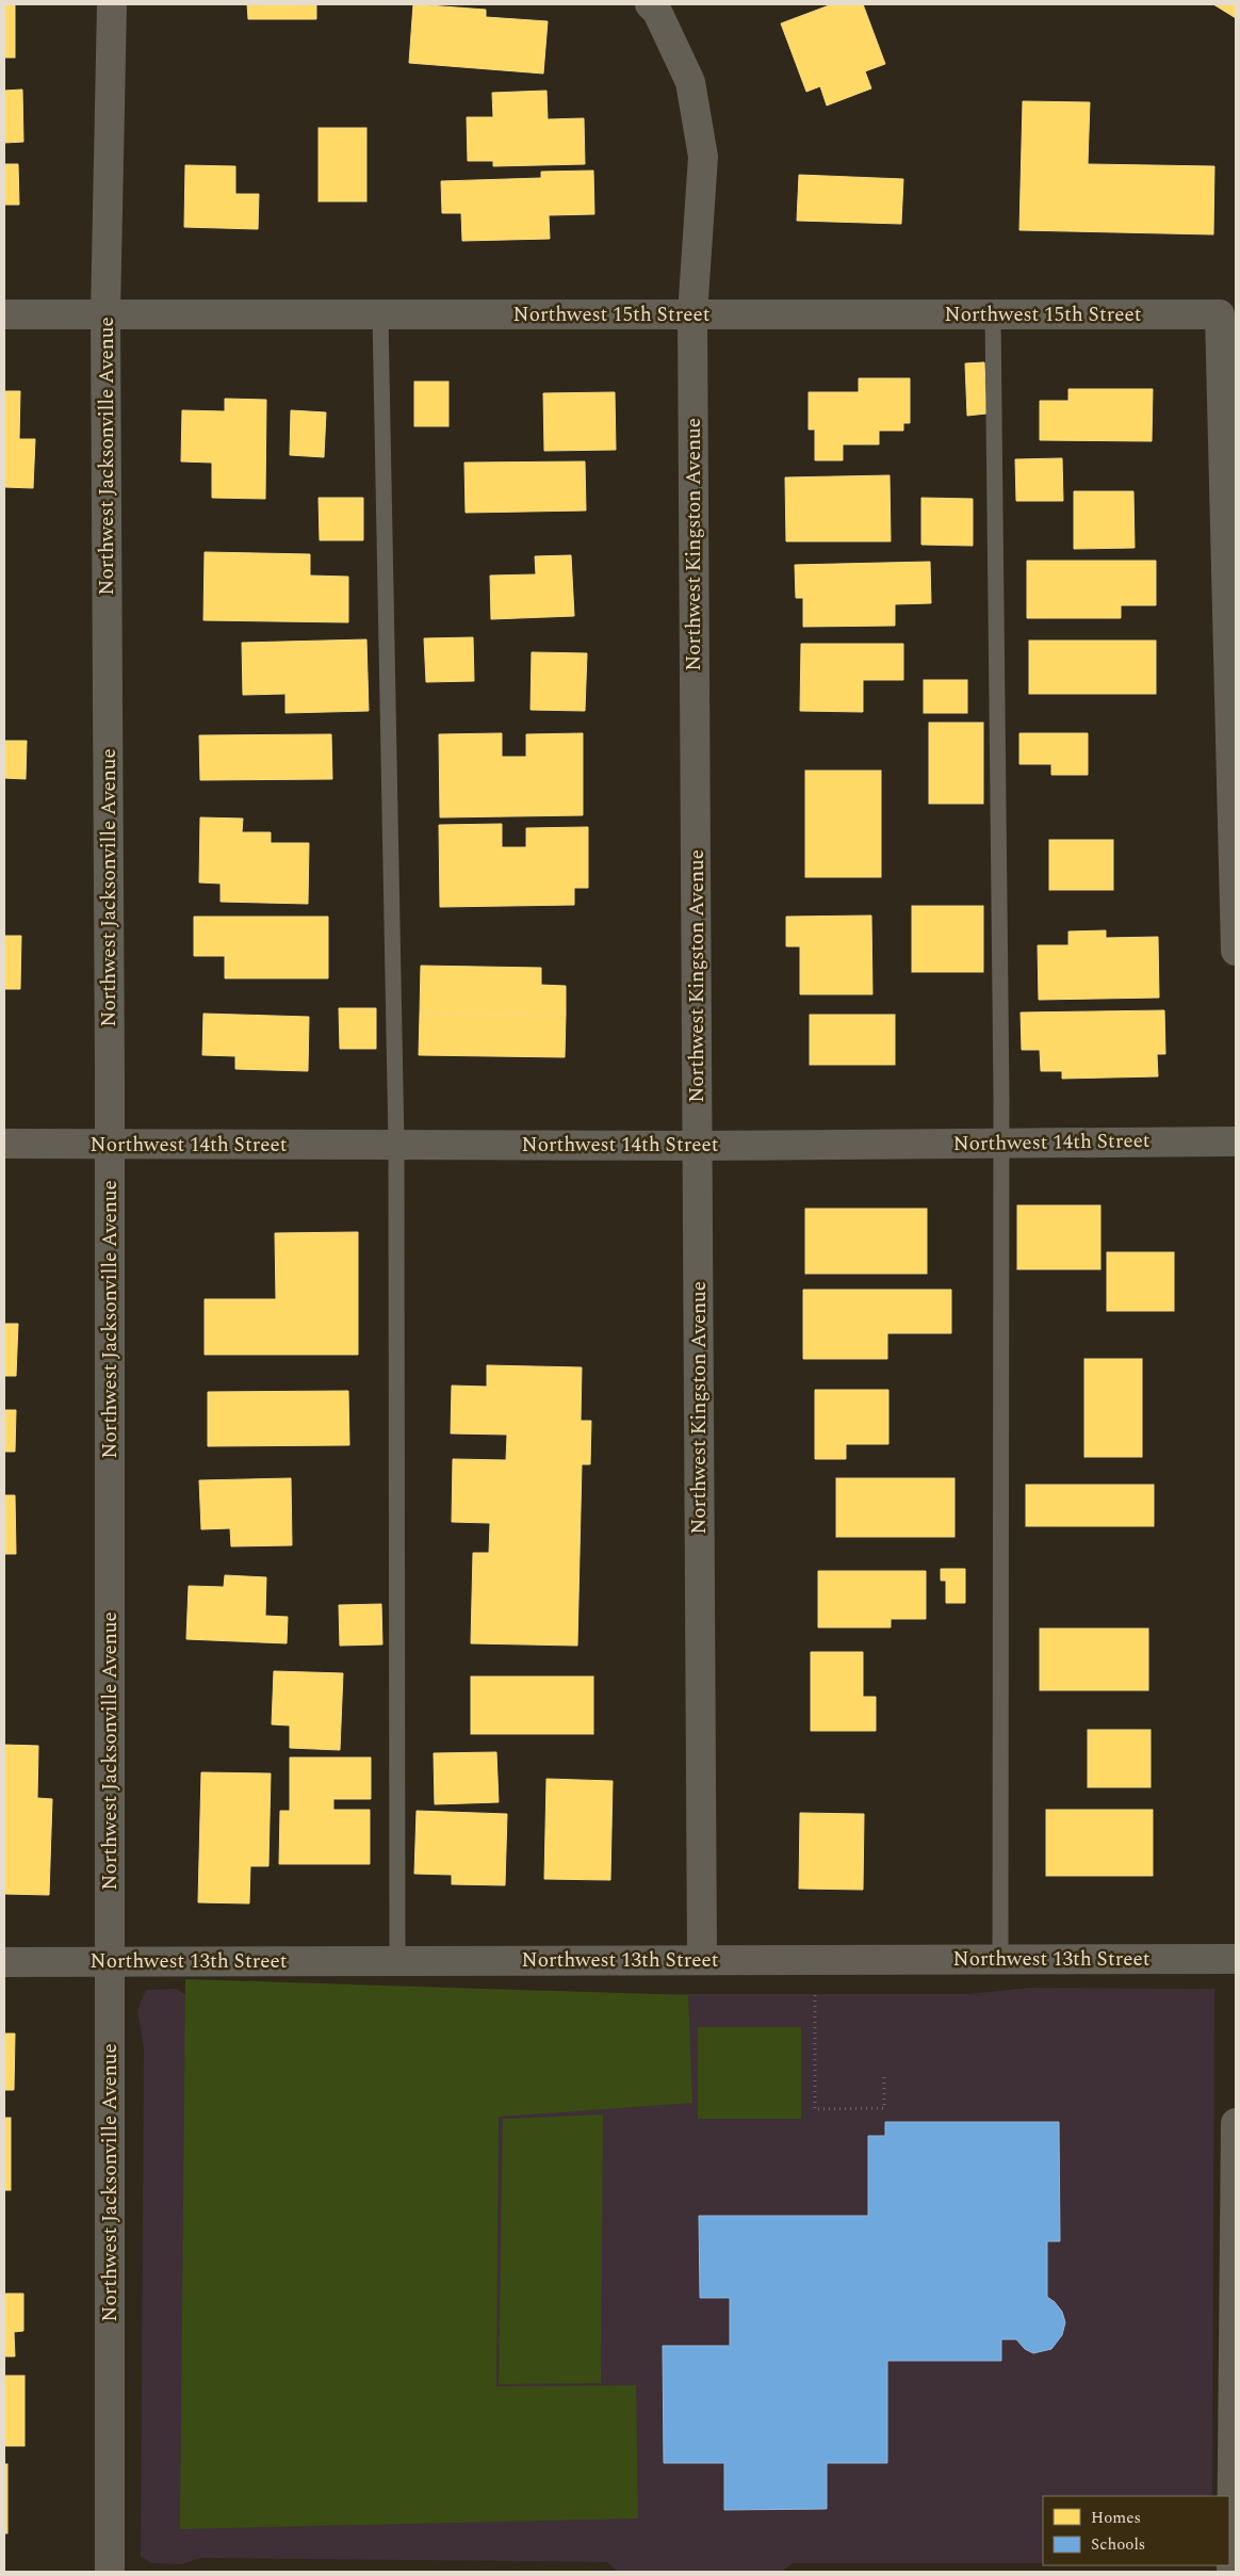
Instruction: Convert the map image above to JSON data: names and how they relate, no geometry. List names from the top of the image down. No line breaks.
{"streets":{"street":["Northwest 15th Street","Northwest Jacksonville Avenue","Northwest Kingston Avenue","Northwest 14th Street","Northwest 13th Street"]},"crossings":[["Northwest 15th Street","Northwest Jacksonville Avenue"],["Northwest 15th Street","Northwest Kingston Avenue"],["Northwest Jacksonville Avenue","Northwest 14th Street"],["Northwest Jacksonville Avenue","Northwest 13th Street"],["Northwest Kingston Avenue","Northwest 14th Street"],["Northwest Kingston Avenue","Northwest 13th Street"]],"legend":["Homes","Schools"]}
